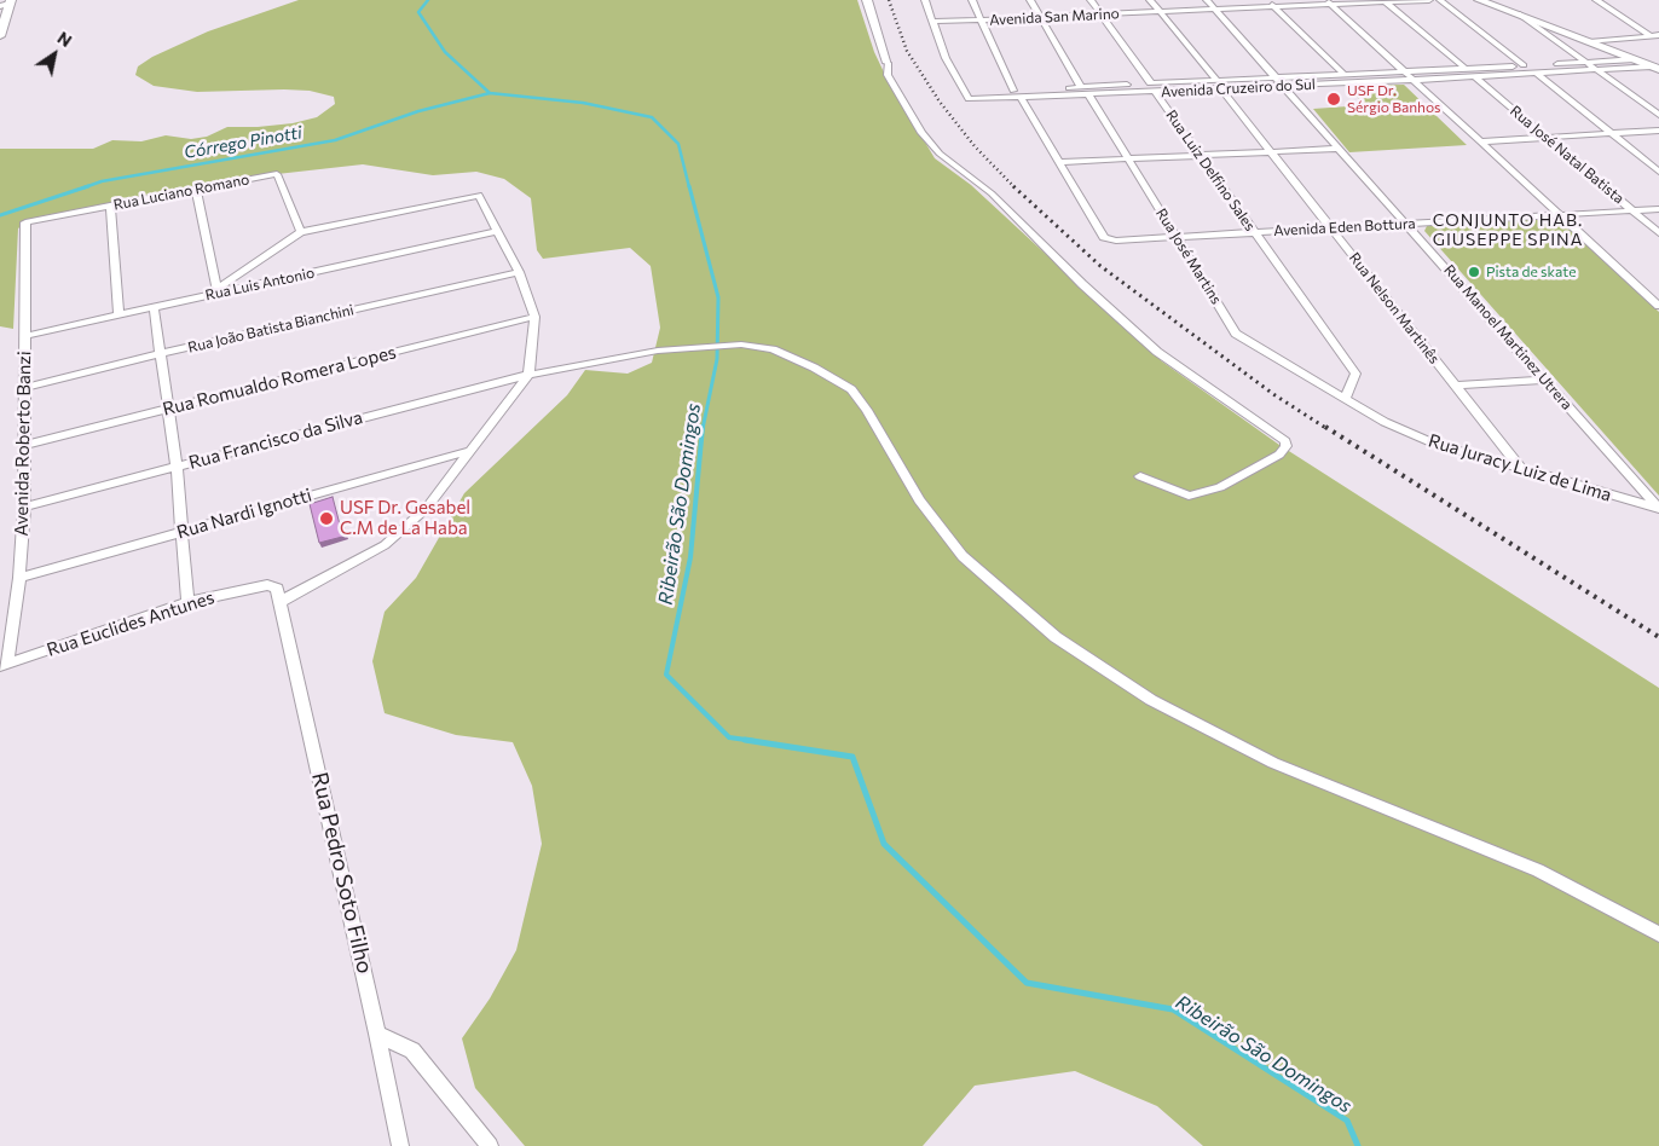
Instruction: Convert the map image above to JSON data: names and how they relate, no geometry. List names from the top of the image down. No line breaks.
{"streets":{"street":["Avenida San Marino","Avenida Cruzeiro do Sul","Rua José Natal Batista","Rua Luiz Delfino Sales","Rua Luciano Romano","Avenida Eden Bottura","Rua José Martins","Rua Luis Antonio","Rua Nelson Martinês","Rua João Batista Bianchini","Rua Manoel Martinez Utrera","Rua Romualdo Romera Lopes","Rua Francisco da Silva","Avenida Roberto Banzi","Rua Juracy Luiz de Lima","Rua Nardi Ignotti","Rua Euclides Antunes","Rua Pedro Soto Filho"]},"crossings":[["Avenida San Marino","Rua Luiz Delfino Sales"],["Avenida San Marino","Rua Nelson Martinês"],["Avenida San Marino","Rua Manoel Martinez Utrera"],["Avenida Cruzeiro do Sul","Rua José Natal Batista"],["Avenida Cruzeiro do Sul","Rua Luiz Delfino Sales"],["Avenida Cruzeiro do Sul","Rua José Martins"],["Avenida Cruzeiro do Sul","Rua Nelson Martinês"],["Avenida Cruzeiro do Sul","Rua Manoel Martinez Utrera"],["Rua José Natal Batista","Avenida Eden Bottura"],["Rua Luiz Delfino Sales","Avenida Eden Bottura"],["Rua Luiz Delfino Sales","Rua Juracy Luiz de Lima"],["Rua Luciano Romano","Avenida Roberto Banzi"],["Avenida Eden Bottura","Rua José Martins"],["Avenida Eden Bottura","Rua Nelson Martinês"],["Avenida Eden Bottura","Rua Manoel Martinez Utrera"],["Rua José Martins","Rua Juracy Luiz de Lima"],["Rua Luis Antonio","Avenida Roberto Banzi"],["Rua Nelson Martinês","Rua Juracy Luiz de Lima"],["Rua João Batista Bianchini","Avenida Roberto Banzi"],["Rua Manoel Martinez Utrera","Rua Juracy Luiz de Lima"],["Rua Romualdo Romera Lopes","Avenida Roberto Banzi"],["Rua Francisco da Silva","Avenida Roberto Banzi"],["Avenida Roberto Banzi","Rua Nardi Ignotti"],["Avenida Roberto Banzi","Rua Euclides Antunes"],["Rua Euclides Antunes","Rua Pedro Soto Filho"]],"districts":["CONJUNTO HAB. GIUSEPPE SPINA"],"water":["Córrego Pinotti","Ribeirão São Domingos"],"places":["USF Dr. Sérgio Banhos","Pista de skate","USF Dr. Gesabel C.M de La Haba"],"north":"top right"}
